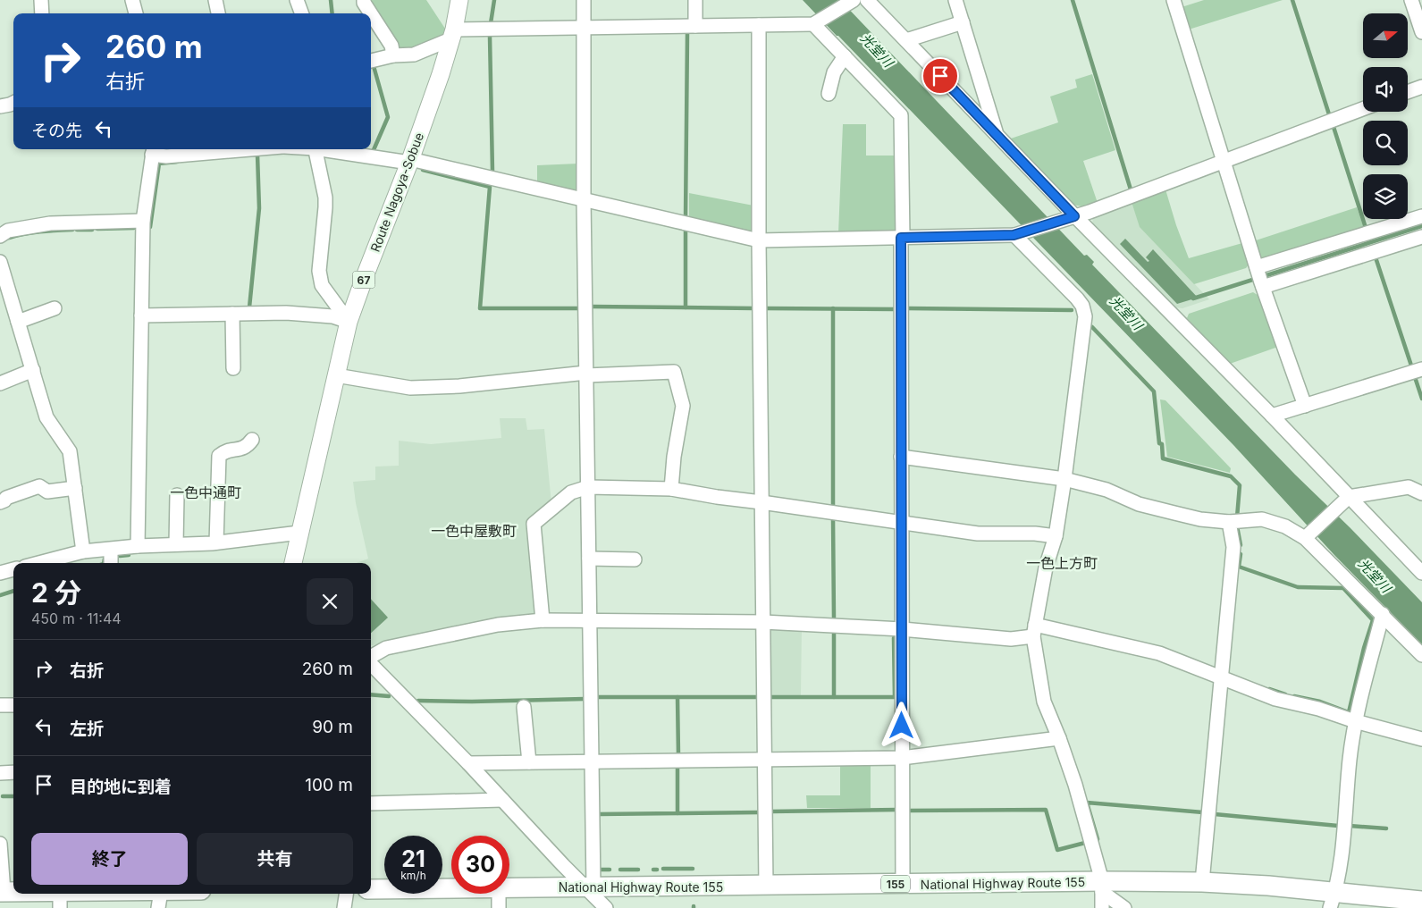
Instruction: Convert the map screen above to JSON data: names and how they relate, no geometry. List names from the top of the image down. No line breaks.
{"streets":{"highway":["National Highway Route 155","155"],"main road":["Route Nagoya-Sobue","67"]},"districts":["一色中通町","一色中屋敷町","一色上方町"],"water":["光堂川"],"north":"right","page":{"turn":["260 m","右折"],"then":"その先","heading":["2 分","450 m · 11:44"],"list":[{"name":"右折","value":"260 m"},{"name":"左折","value":"90 m"},{"name":"目的地に到着","value":"100 m"}],"buttons":["終了","共有"],"speed":"21 km/h","limit":"30"}}
